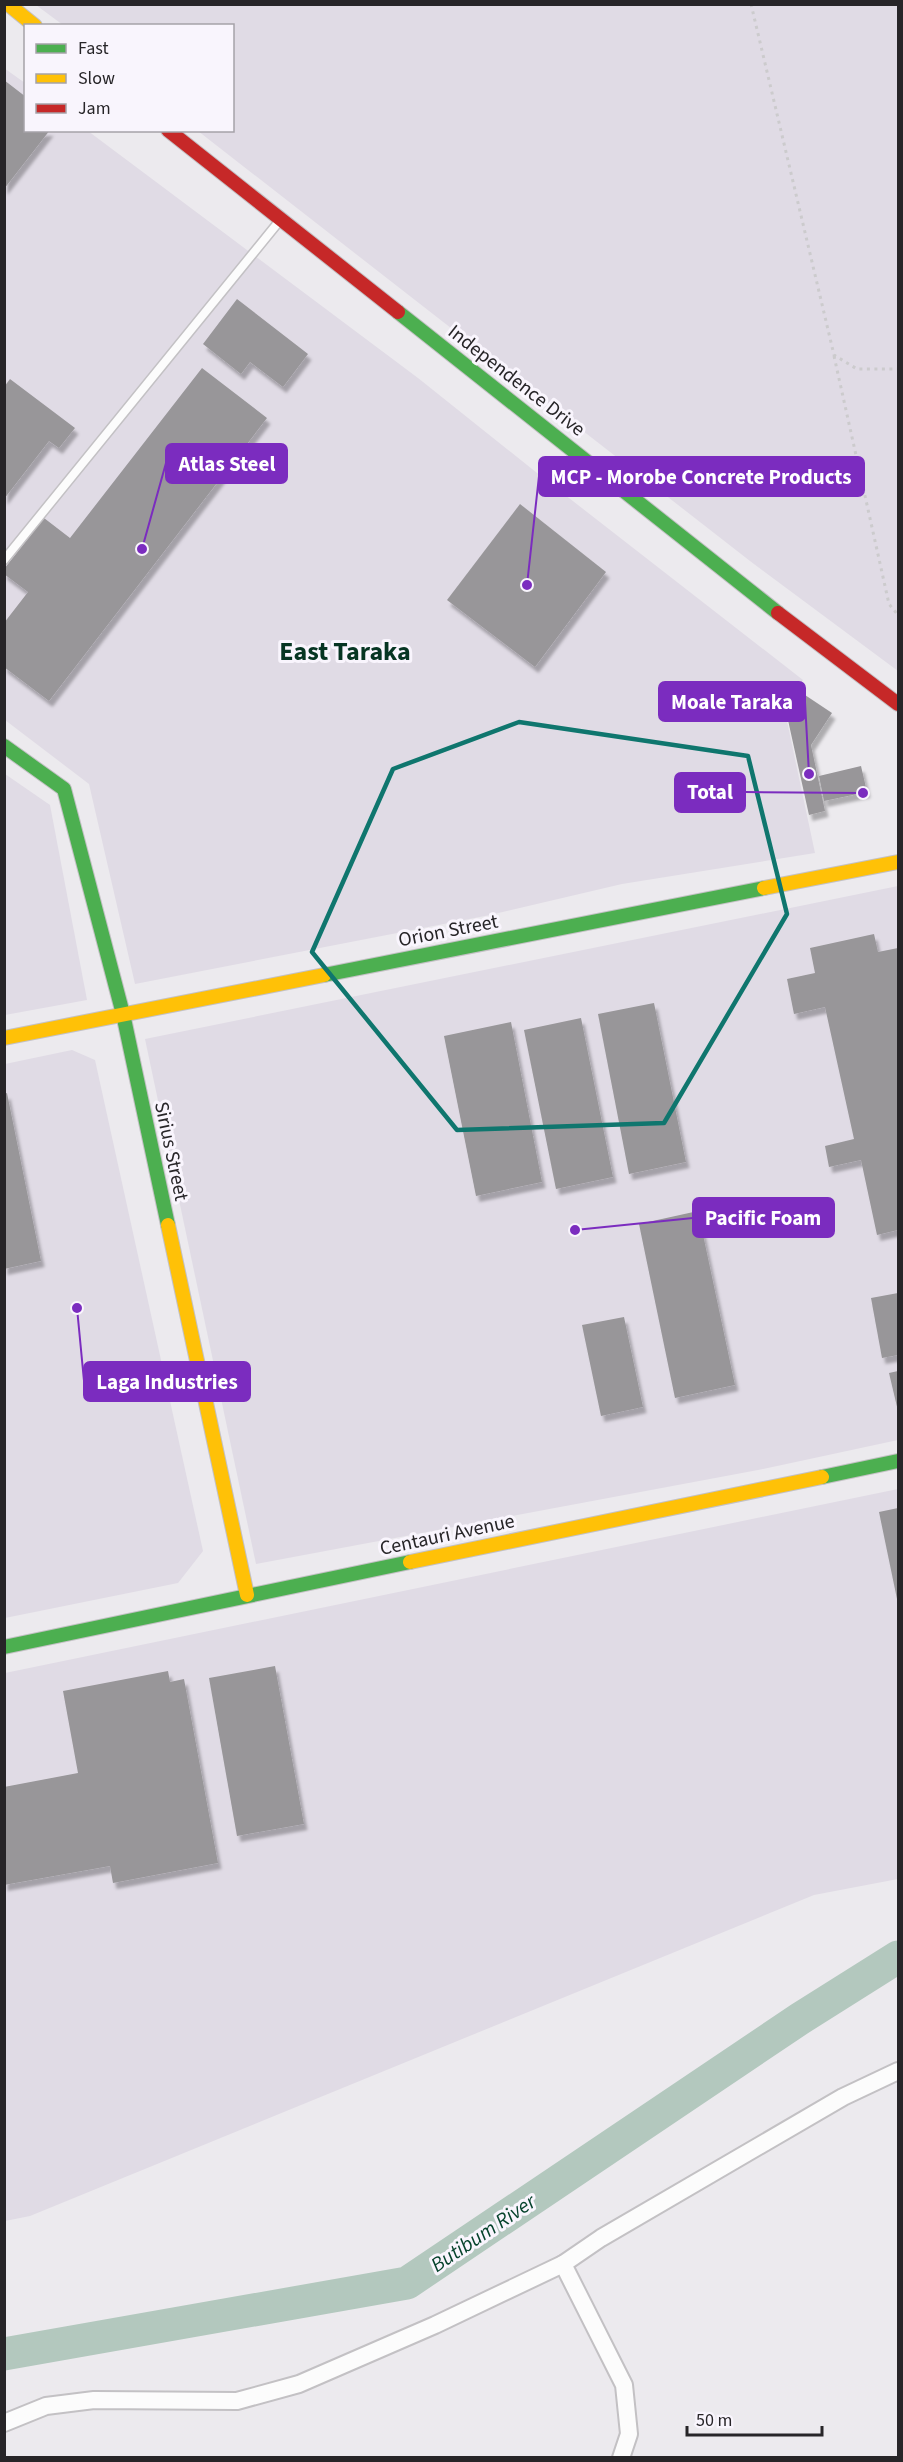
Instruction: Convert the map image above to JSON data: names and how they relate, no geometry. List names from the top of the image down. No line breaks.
{"streets":{"street":["Independence Drive","Orion Street","Sirius Street","Centauri Avenue"]},"crossings":[["Orion Street","Sirius Street"],["Sirius Street","Centauri Avenue"]],"districts":["East Taraka"],"water":["Butibum River"],"places":["Atlas Steel","MCP - Morobe Concrete Products","Moale Taraka","Total","Pacific Foam","Laga Industries"],"legend":["Fast","Slow","Jam"],"scale_bar":"50 m"}
